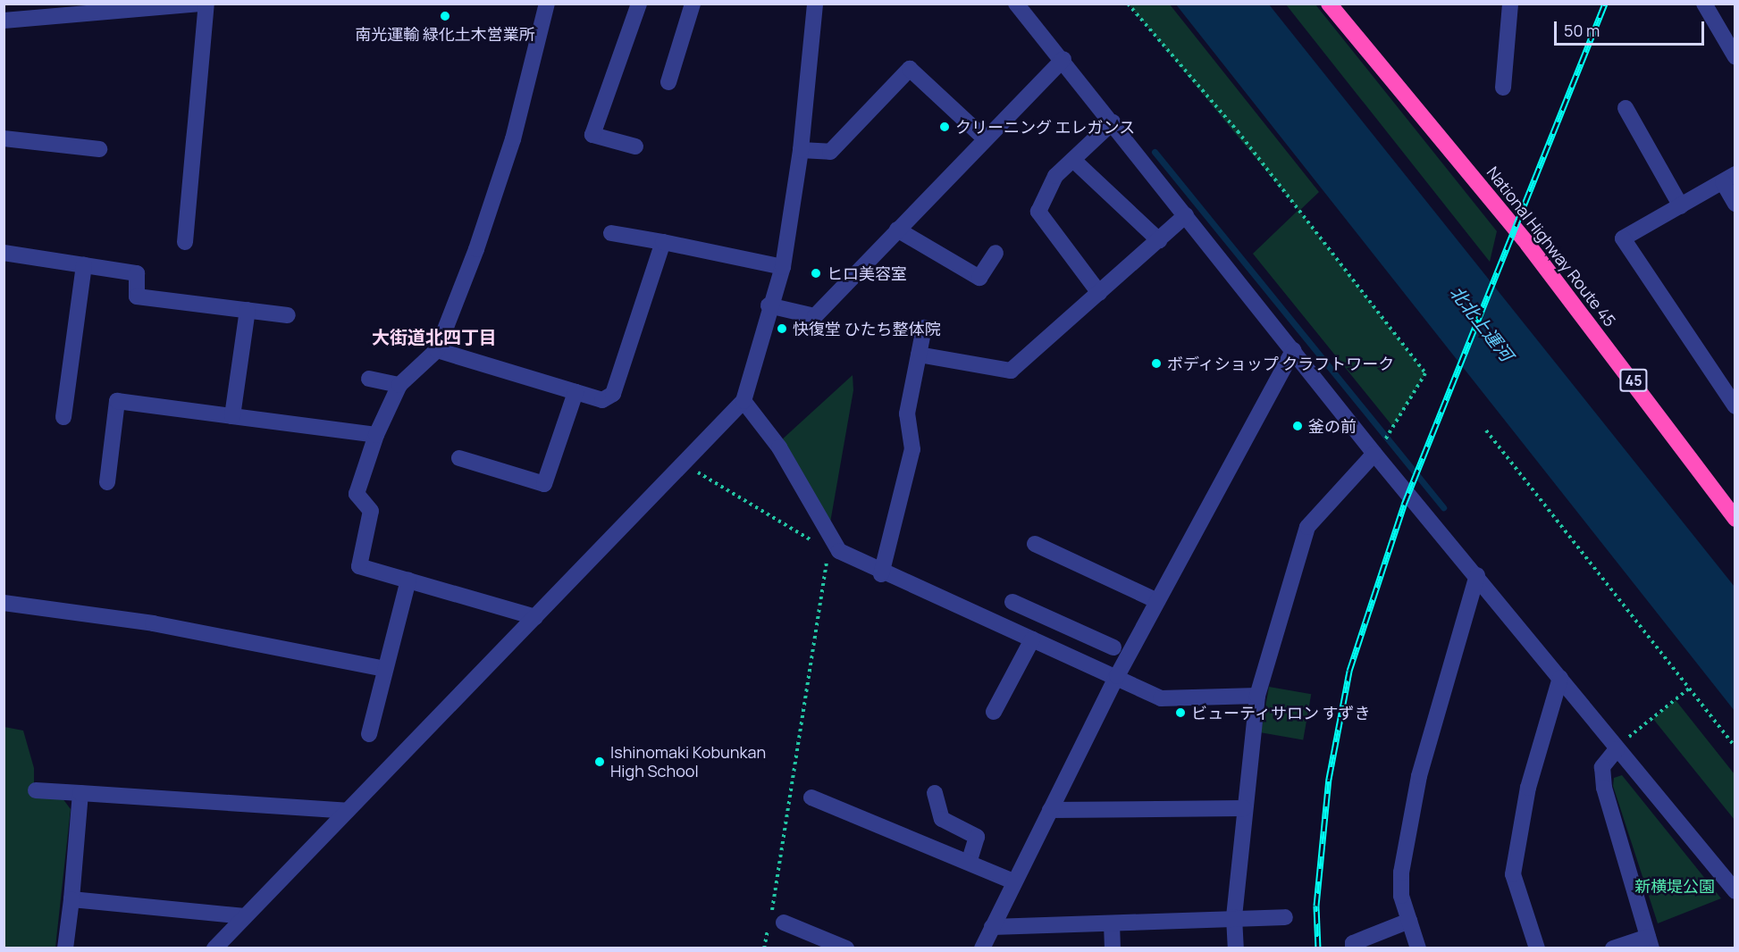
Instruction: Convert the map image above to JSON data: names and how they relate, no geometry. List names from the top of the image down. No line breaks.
{"streets":{"highway":["National Highway Route 45","45"]},"districts":["大街道北四丁目"],"water":["北北上運河"],"parks":["新横堤公園"],"places":["南光運輸 緑化土木営業所","クリーニング エレガンス","ヒロ美容室","快復堂 ひたち整体院","ボディショップ クラフトワーク","釜の前","ビューティサロン すずき","Ishinomaki Kobunkan High School"],"scale_bar":"50 m"}
